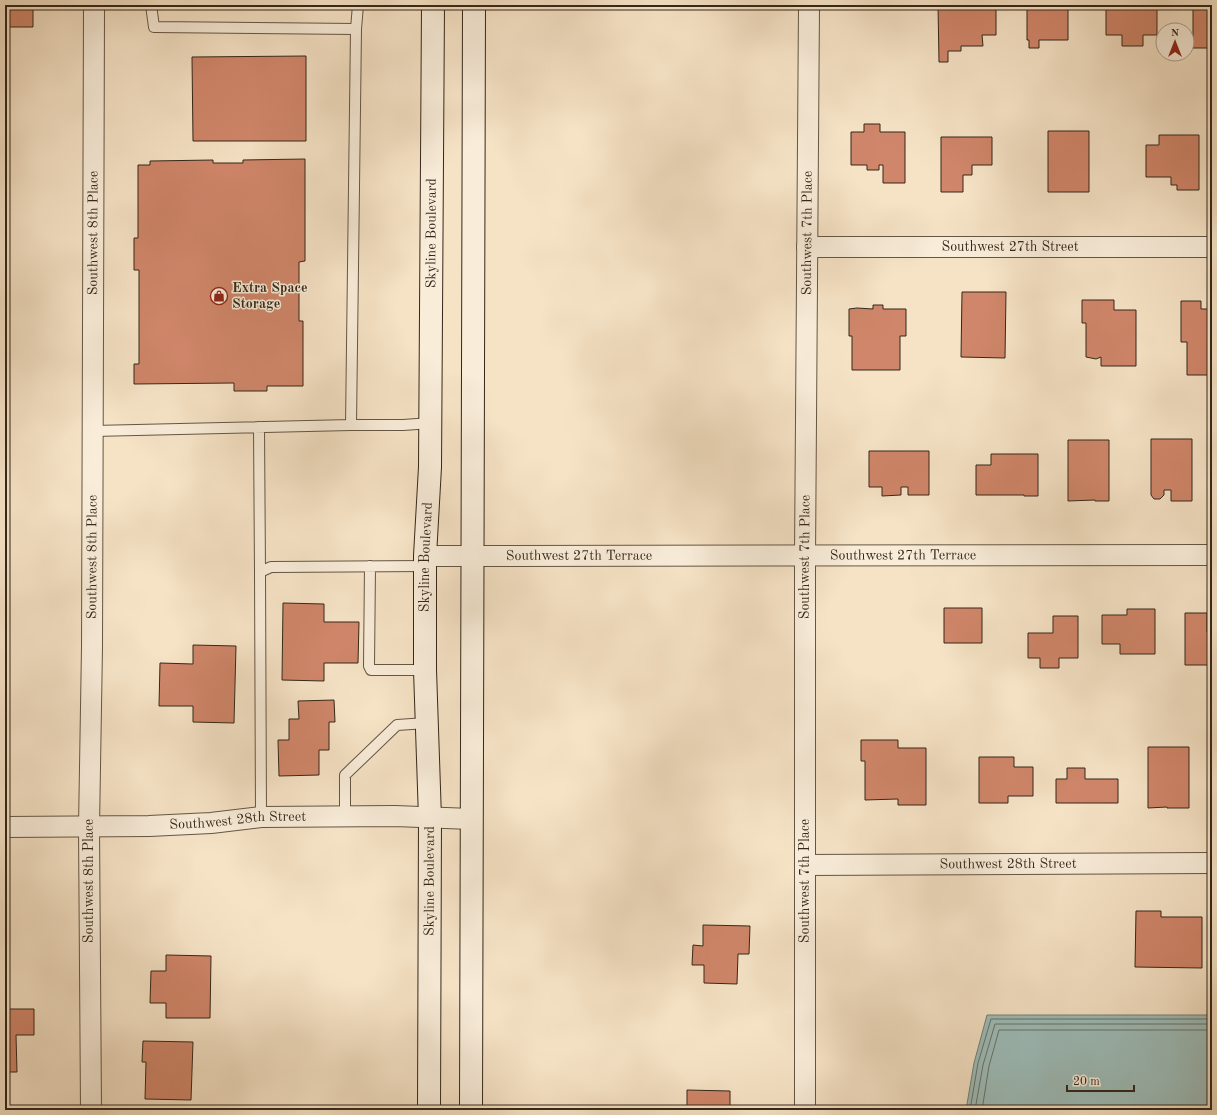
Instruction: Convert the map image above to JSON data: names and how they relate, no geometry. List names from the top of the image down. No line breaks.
{"streets":{"street":["Southwest 8th Place","Skyline Boulevard","Southwest 7th Place","Southwest 27th Street","Southwest 27th Terrace","Southwest 28th Street"]},"crossings":[["Southwest 8th Place","Southwest 28th Street"],["Skyline Boulevard","Southwest 27th Terrace"],["Skyline Boulevard","Southwest 28th Street"],["Southwest 7th Place","Southwest 27th Street"],["Southwest 7th Place","Southwest 27th Terrace"],["Southwest 7th Place","Southwest 28th Street"]],"places":{"shop":["Extra Space Storage"]},"scale_bar":"20 m","north":"top"}
